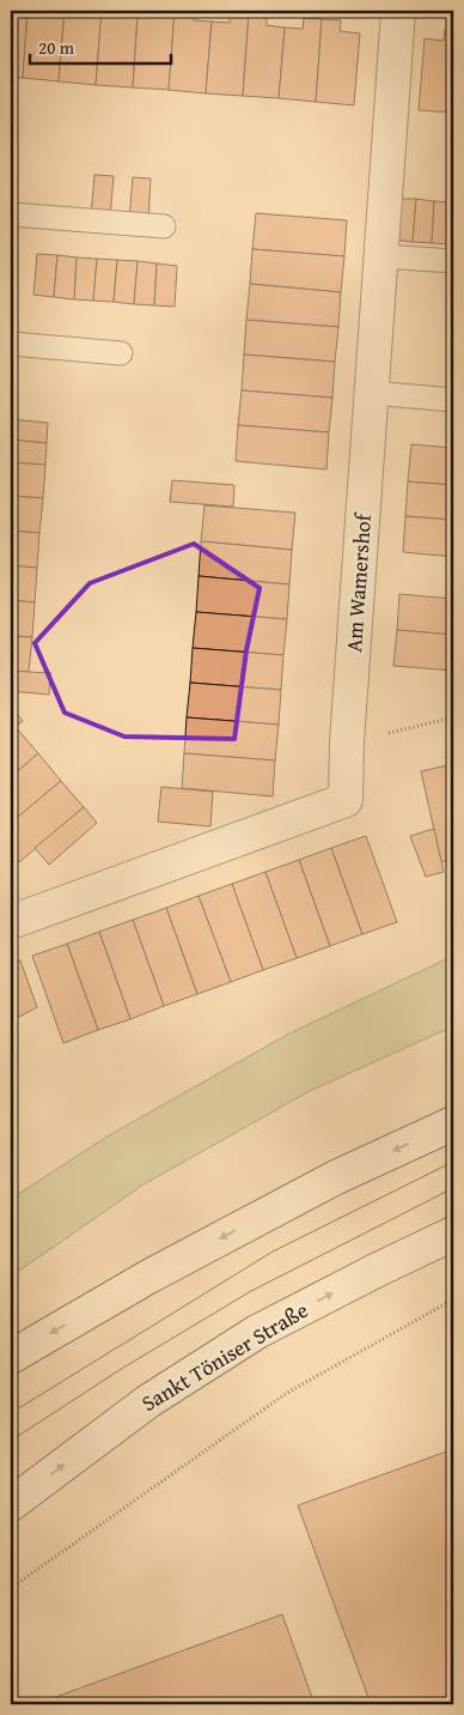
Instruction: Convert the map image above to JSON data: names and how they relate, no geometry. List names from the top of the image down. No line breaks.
{"streets":{"street":["Am Wamershof","Sankt Töniser Straße"]},"scale_bar":"20 m"}
